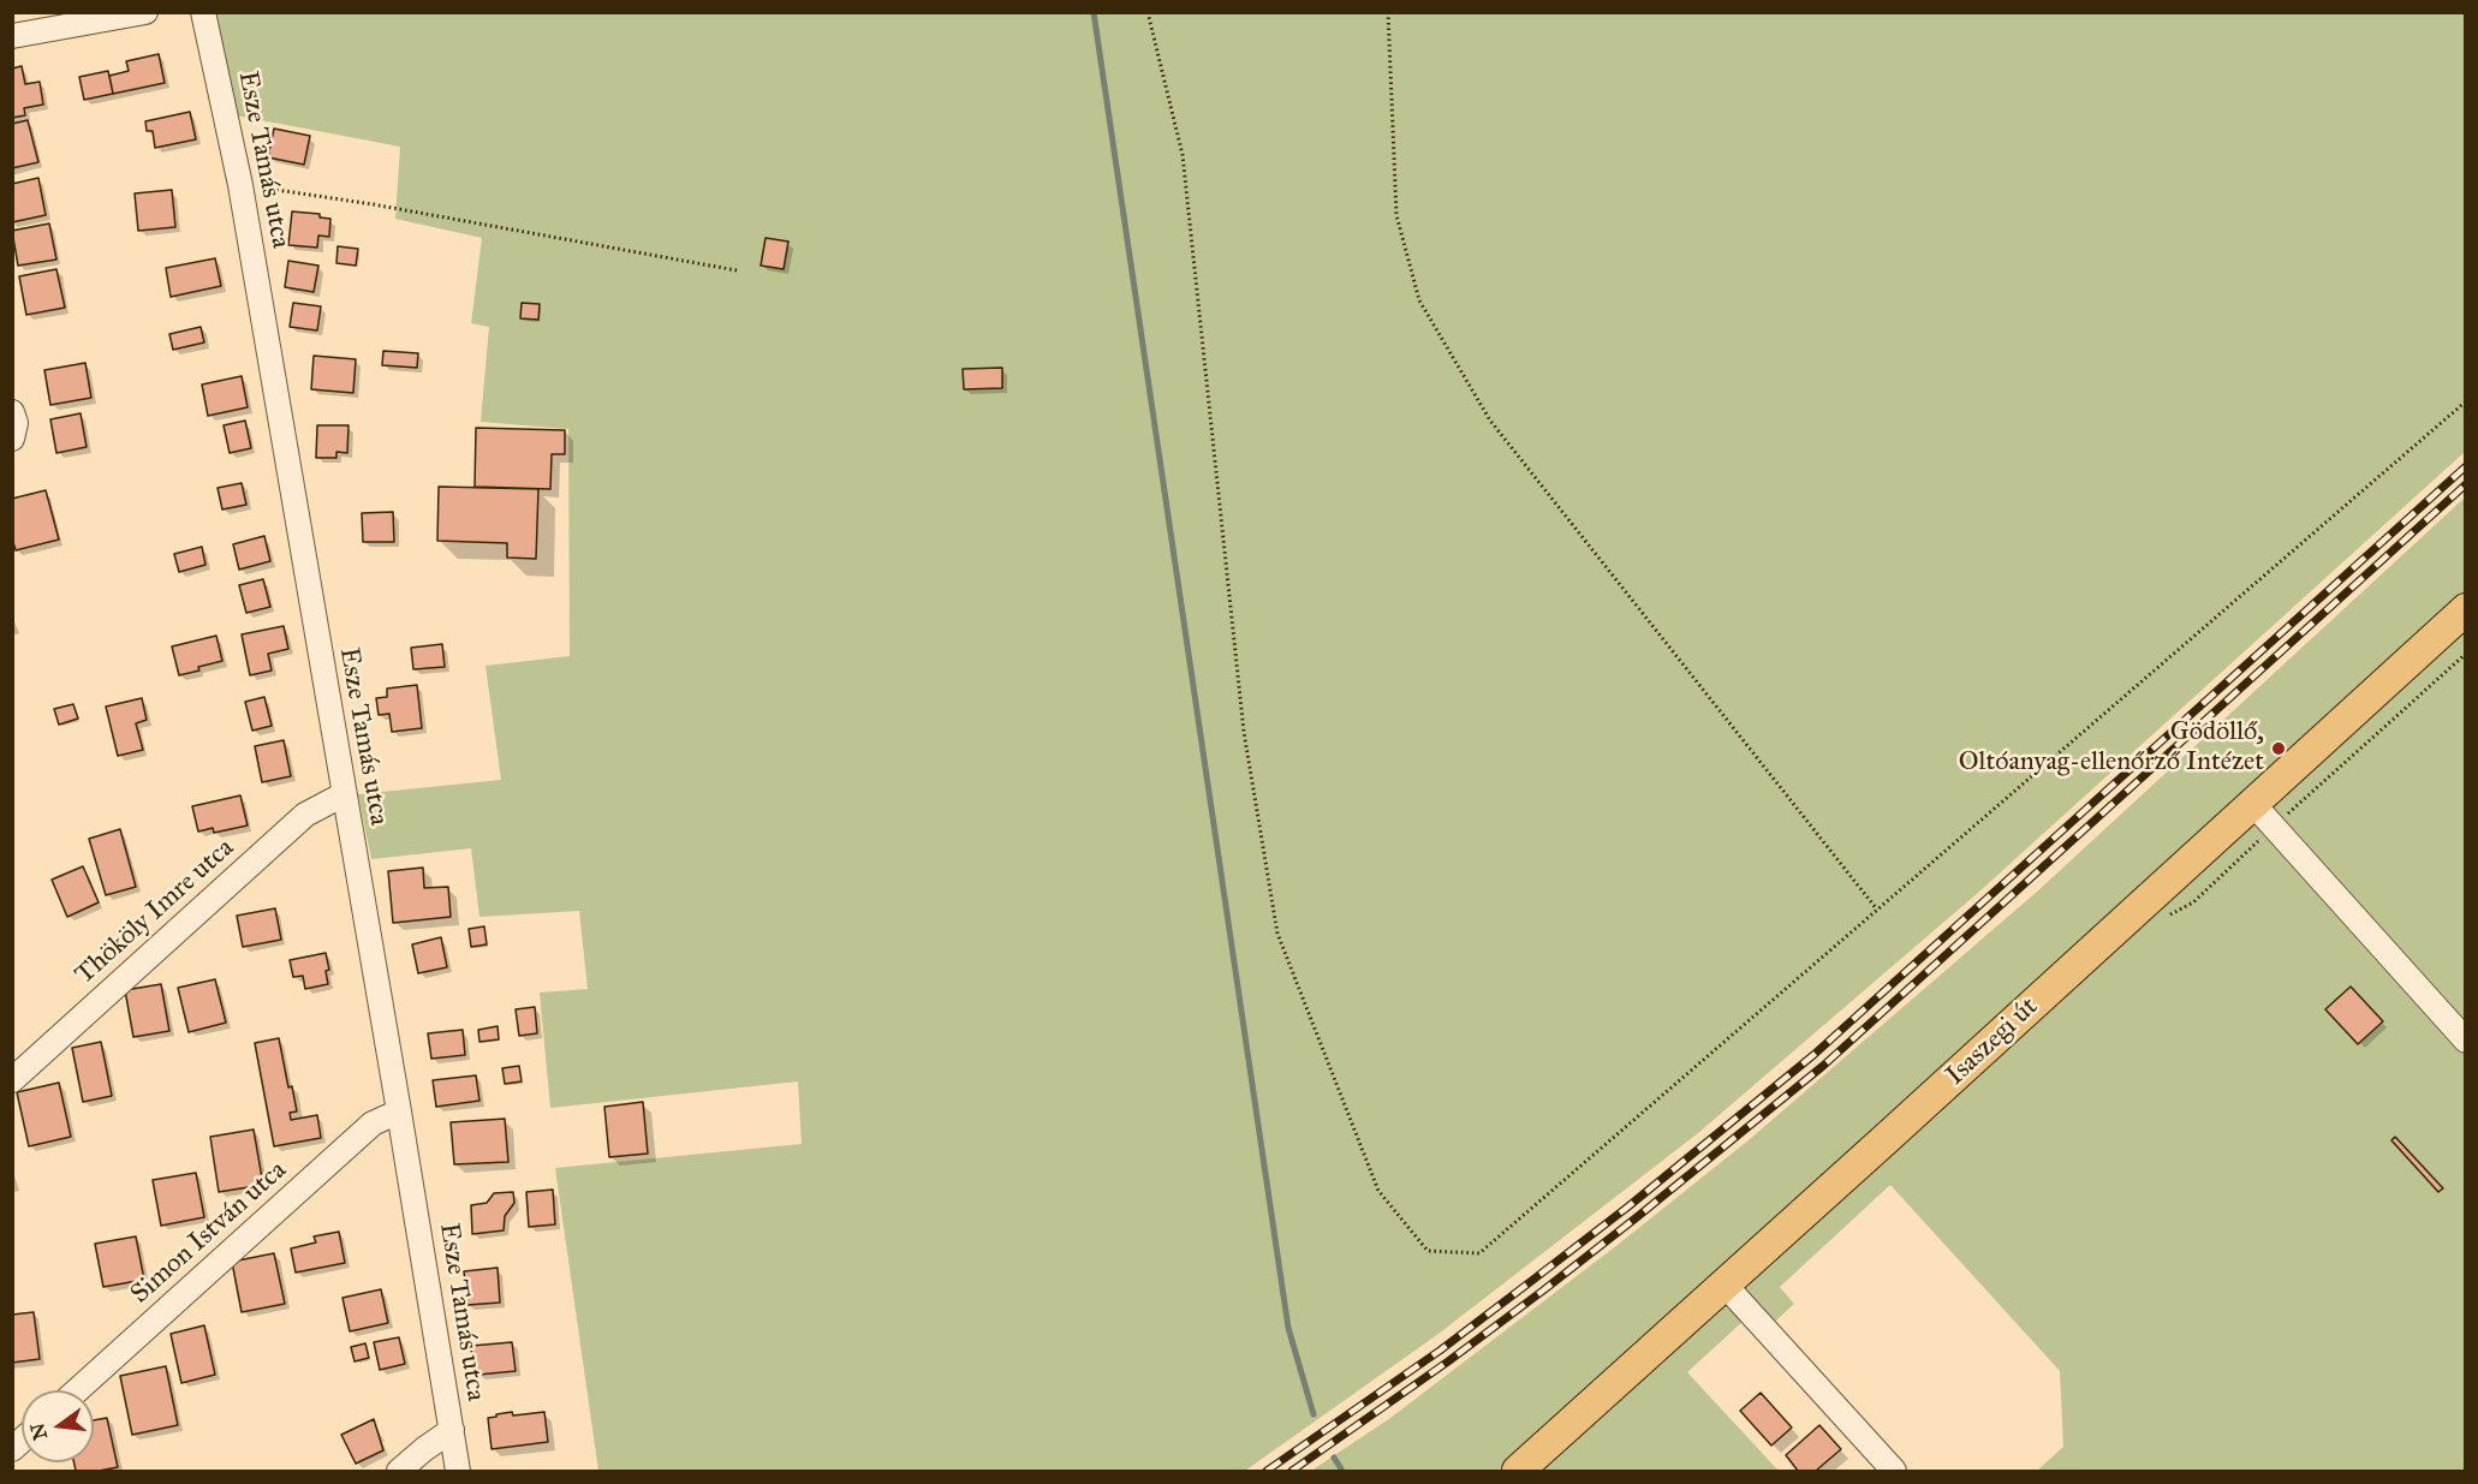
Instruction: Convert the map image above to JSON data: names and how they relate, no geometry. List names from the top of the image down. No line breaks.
{"streets":{"main road":["Isaszegi út"],"street":["Esze Tamás utca","Thököly Imre utca","Simon István utca"]},"crossings":[["Esze Tamás utca","Thököly Imre utca"],["Esze Tamás utca","Simon István utca"]],"places":["Gödöllő, Oltóanyag-ellenőrző Intézet"],"north":"left"}
